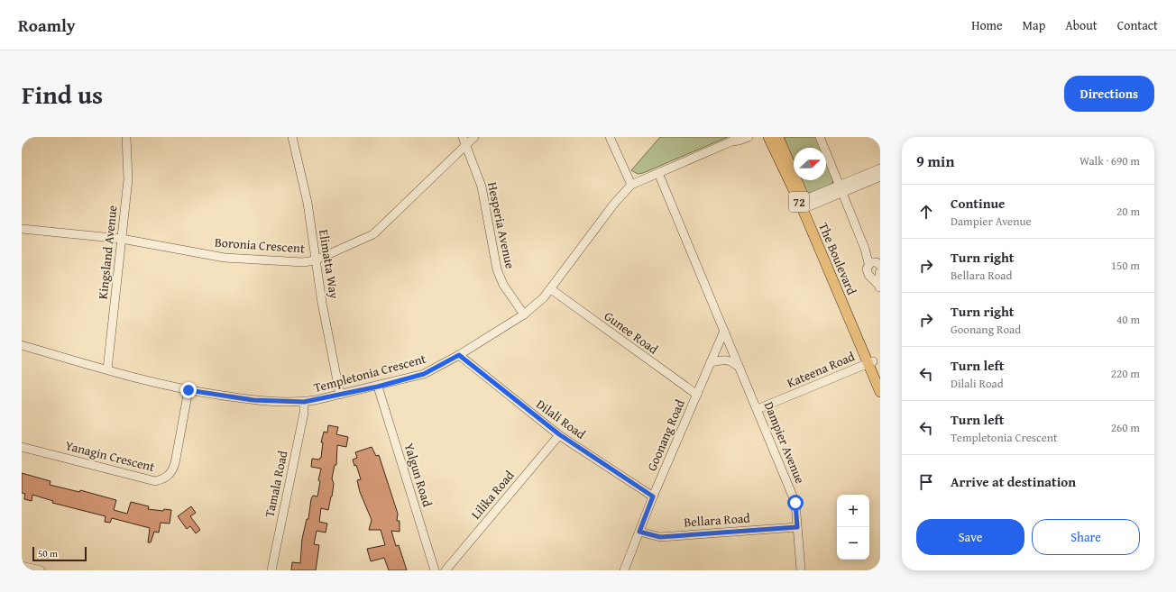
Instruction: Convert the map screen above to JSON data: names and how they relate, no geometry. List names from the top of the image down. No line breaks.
{"streets":{"main road":["72","The Boulevard"],"street":["Hesperia Avenue","Boronia Crescent","Kingsland Avenue","Elimatta Way","Gunee Road","Kateena Road","Templetonia Crescent","Dilali Road","Goonang Road","Dampier Avenue","Yanagin Crescent","Yalgun Road","Tamala Road","Lilika Road","Bellara Road"]},"crossings":[["Hesperia Avenue","Boronia Crescent"],["Hesperia Avenue","Templetonia Crescent"],["Boronia Crescent","Kingsland Avenue"],["Boronia Crescent","Elimatta Way"],["Kingsland Avenue","Templetonia Crescent"],["The Boulevard","Kateena Road"],["Elimatta Way","Templetonia Crescent"],["Gunee Road","Templetonia Crescent"],["Gunee Road","Goonang Road"],["Kateena Road","Dampier Avenue"],["Templetonia Crescent","Dilali Road"],["Templetonia Crescent","Dampier Avenue"],["Templetonia Crescent","Yanagin Crescent"],["Templetonia Crescent","Yalgun Road"],["Templetonia Crescent","Tamala Road"],["Dilali Road","Goonang Road"],["Dilali Road","Lilika Road"],["Goonang Road","Dampier Avenue"],["Goonang Road","Bellara Road"],["Dampier Avenue","Bellara Road"]],"scale_bar":"50 m","north":"right","page":{"header":"Roamly","nav":["Home","Map","About","Contact"],"title":"Find us","buttons":["Directions",["Save","Share"]],"heading":["9 min","Walk · 690 m"],"list":[["Continue","Dampier Avenue","20 m"],["Turn right","Bellara Road","150 m"],["Turn right","Goonang Road","40 m"],["Turn left","Dilali Road","220 m"],["Turn left","Templetonia Crescent","260 m"],"Arrive at destination"],"map_buttons":["+","−"],"scale":"50 m"}}
